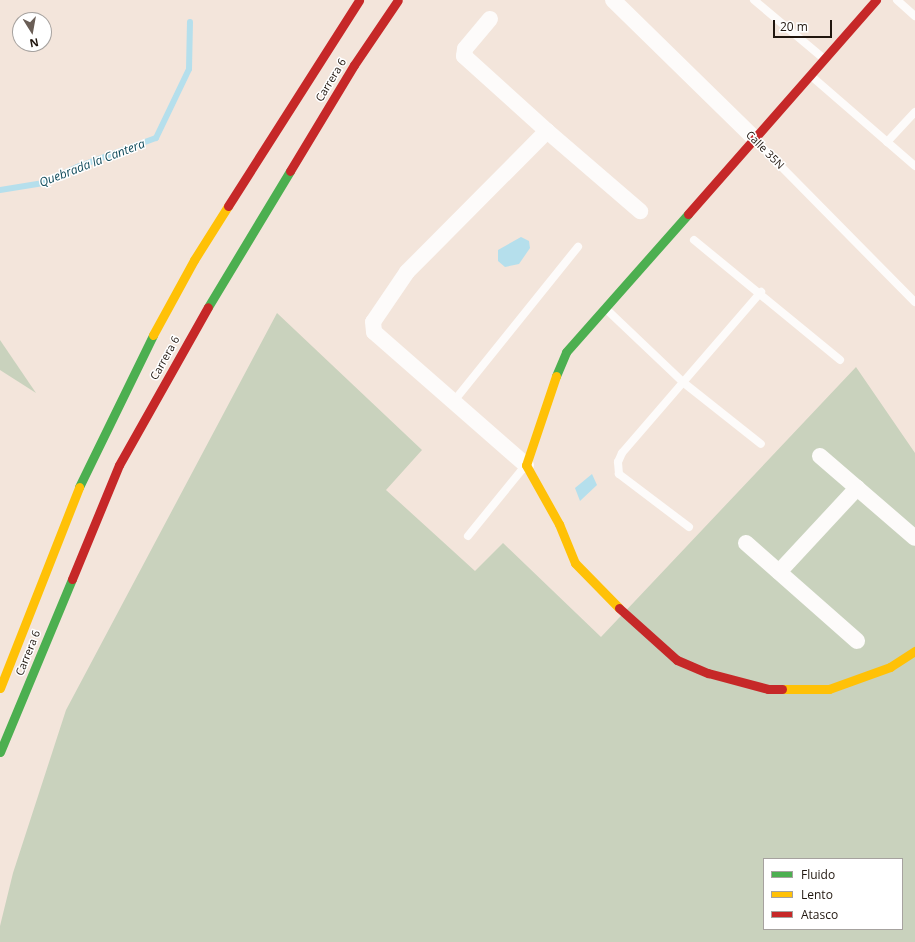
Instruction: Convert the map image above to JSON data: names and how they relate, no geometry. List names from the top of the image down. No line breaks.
{"streets":{"main road":["Carrera 6"],"street":["Calle 35N"]},"water":["Quebrada la Cantera"],"legend":["Fluido","Lento","Atasco"],"scale_bar":"20 m","north":"bottom"}
